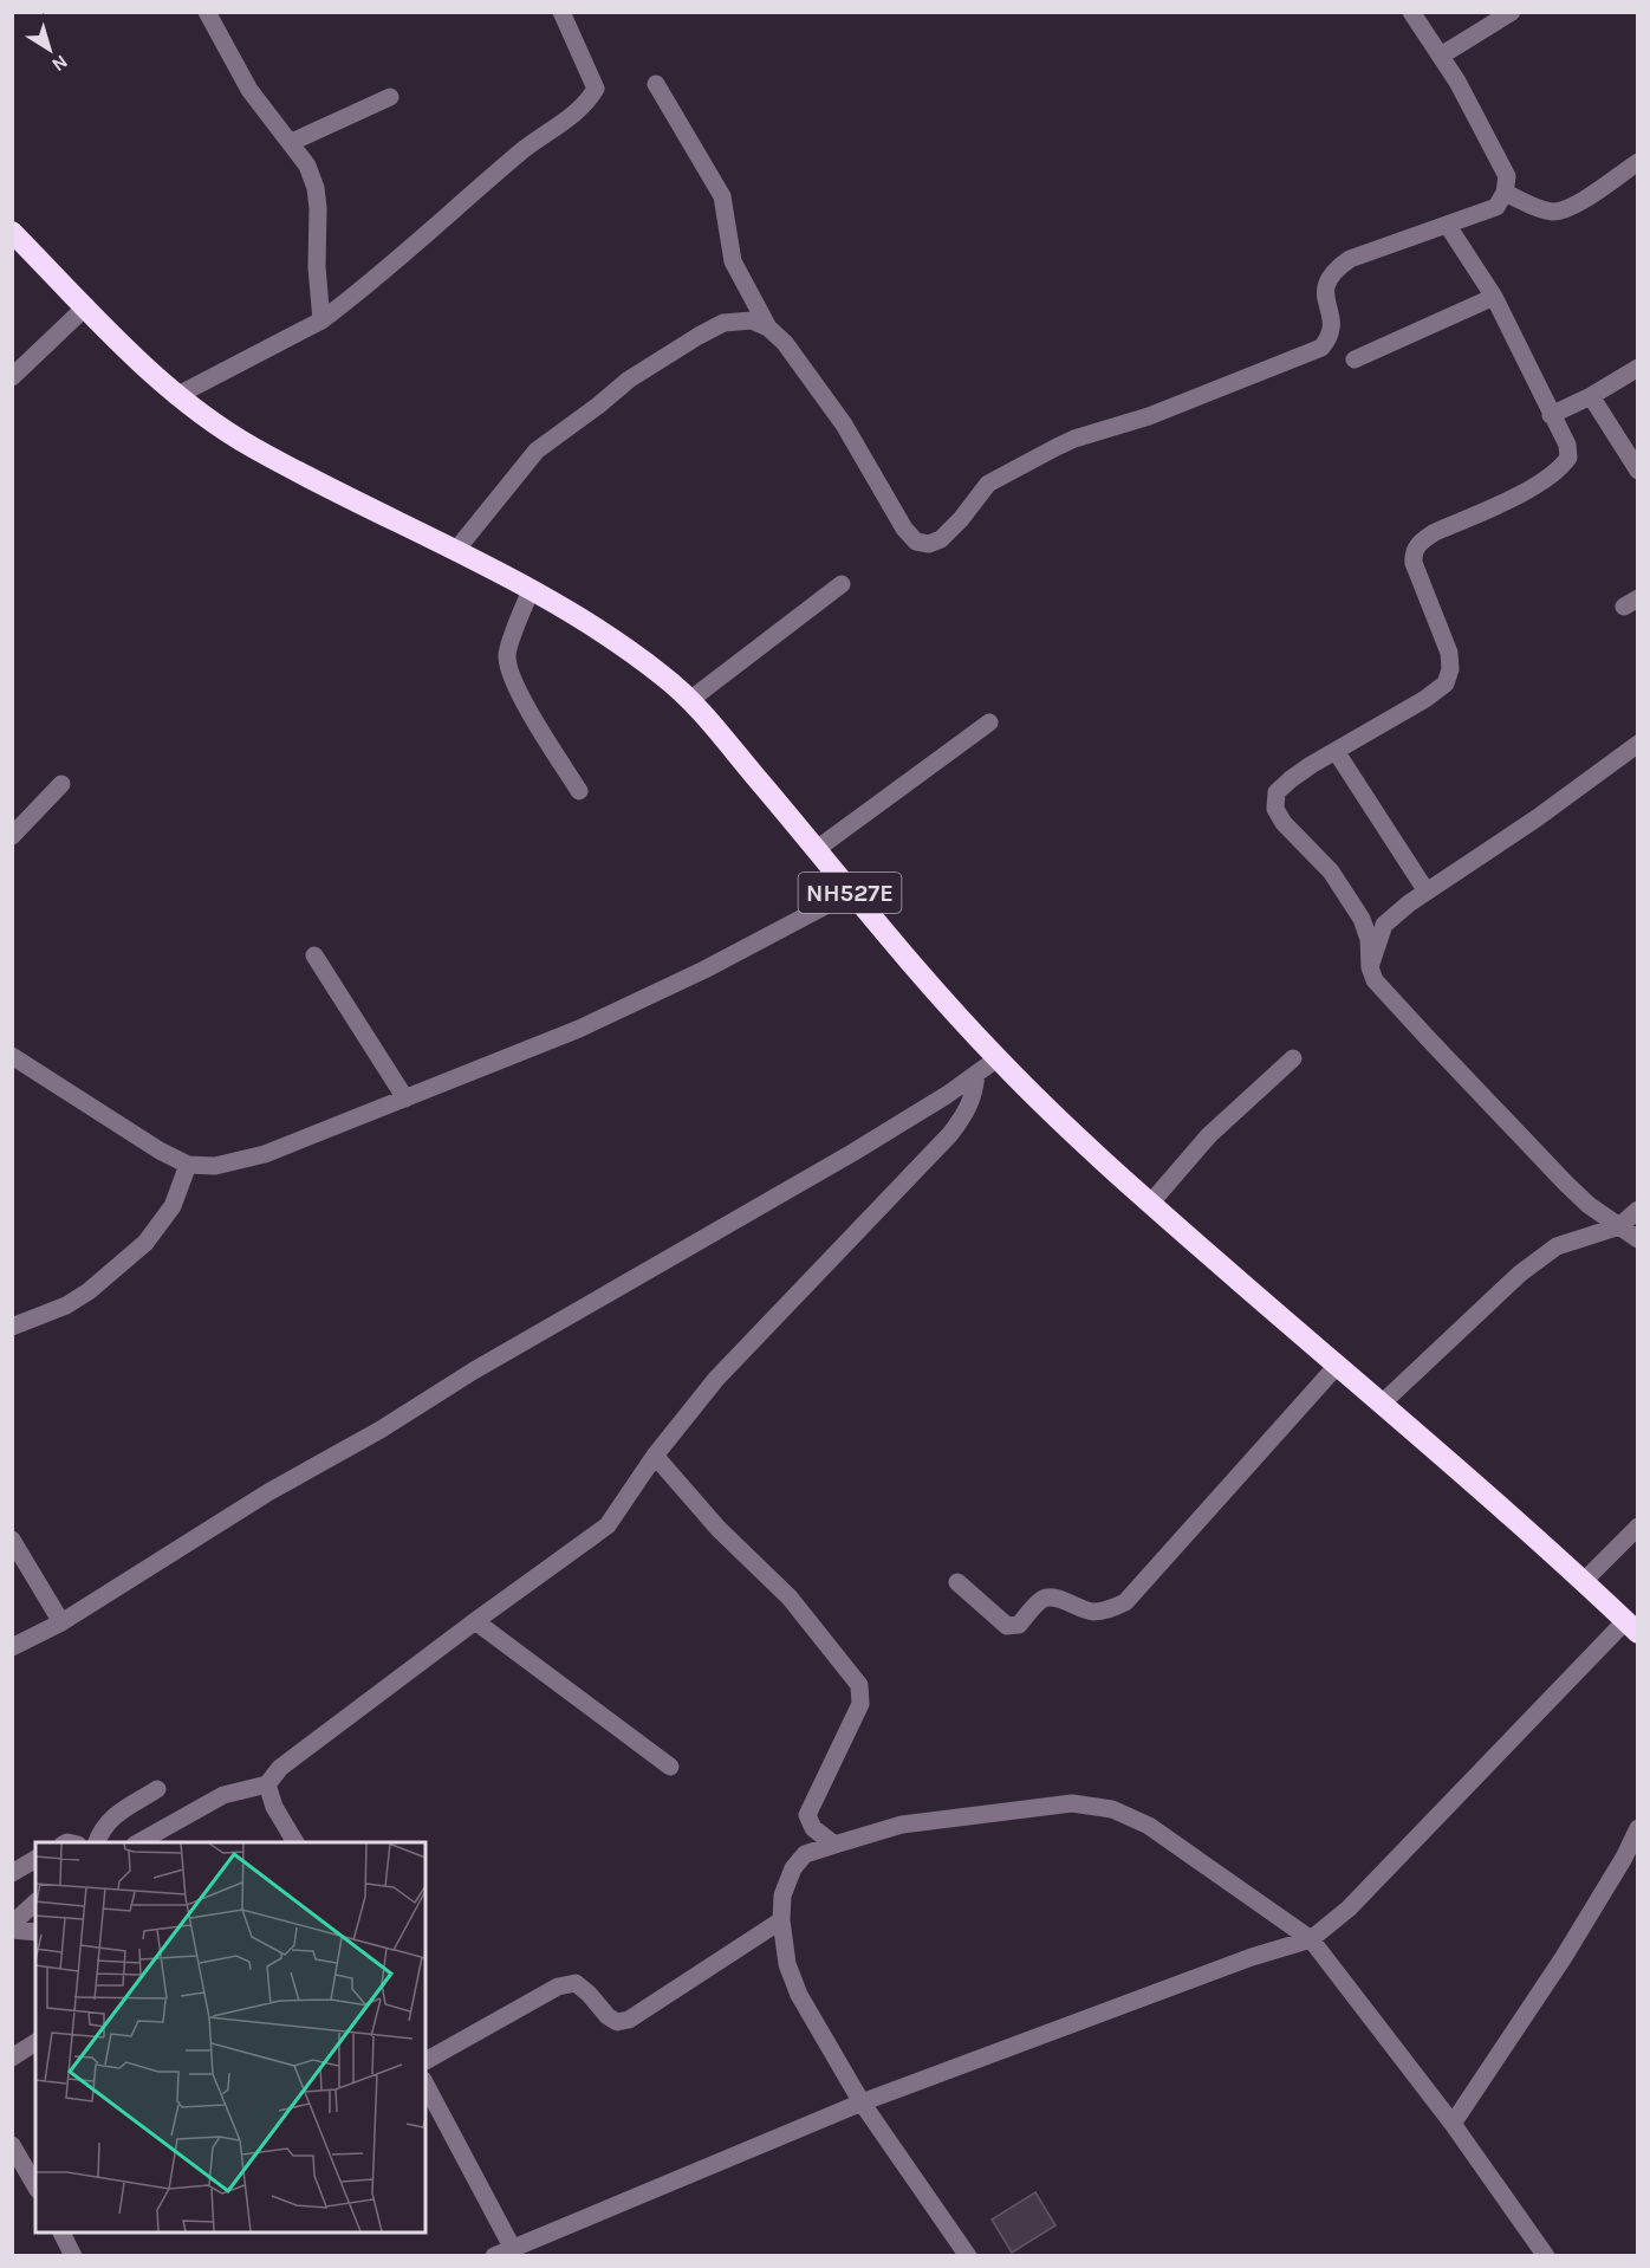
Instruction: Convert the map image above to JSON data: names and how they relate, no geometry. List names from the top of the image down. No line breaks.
{"streets":{"highway":["NH527E"]},"north":"bottom right"}
